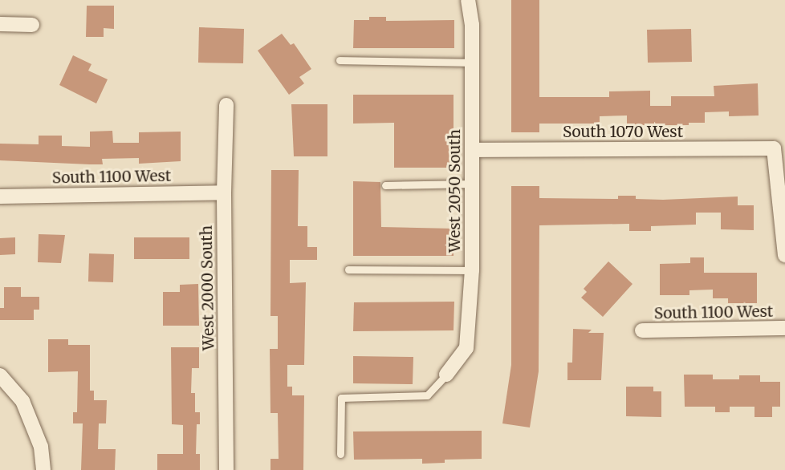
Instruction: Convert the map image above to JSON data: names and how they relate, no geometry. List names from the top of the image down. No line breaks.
{"streets":{"street":["South 1070 West","South 1100 West","West 2050 South","West 2000 South"]},"crossings":[["South 1070 West","West 2050 South"],["South 1100 West","West 2000 South"]]}
